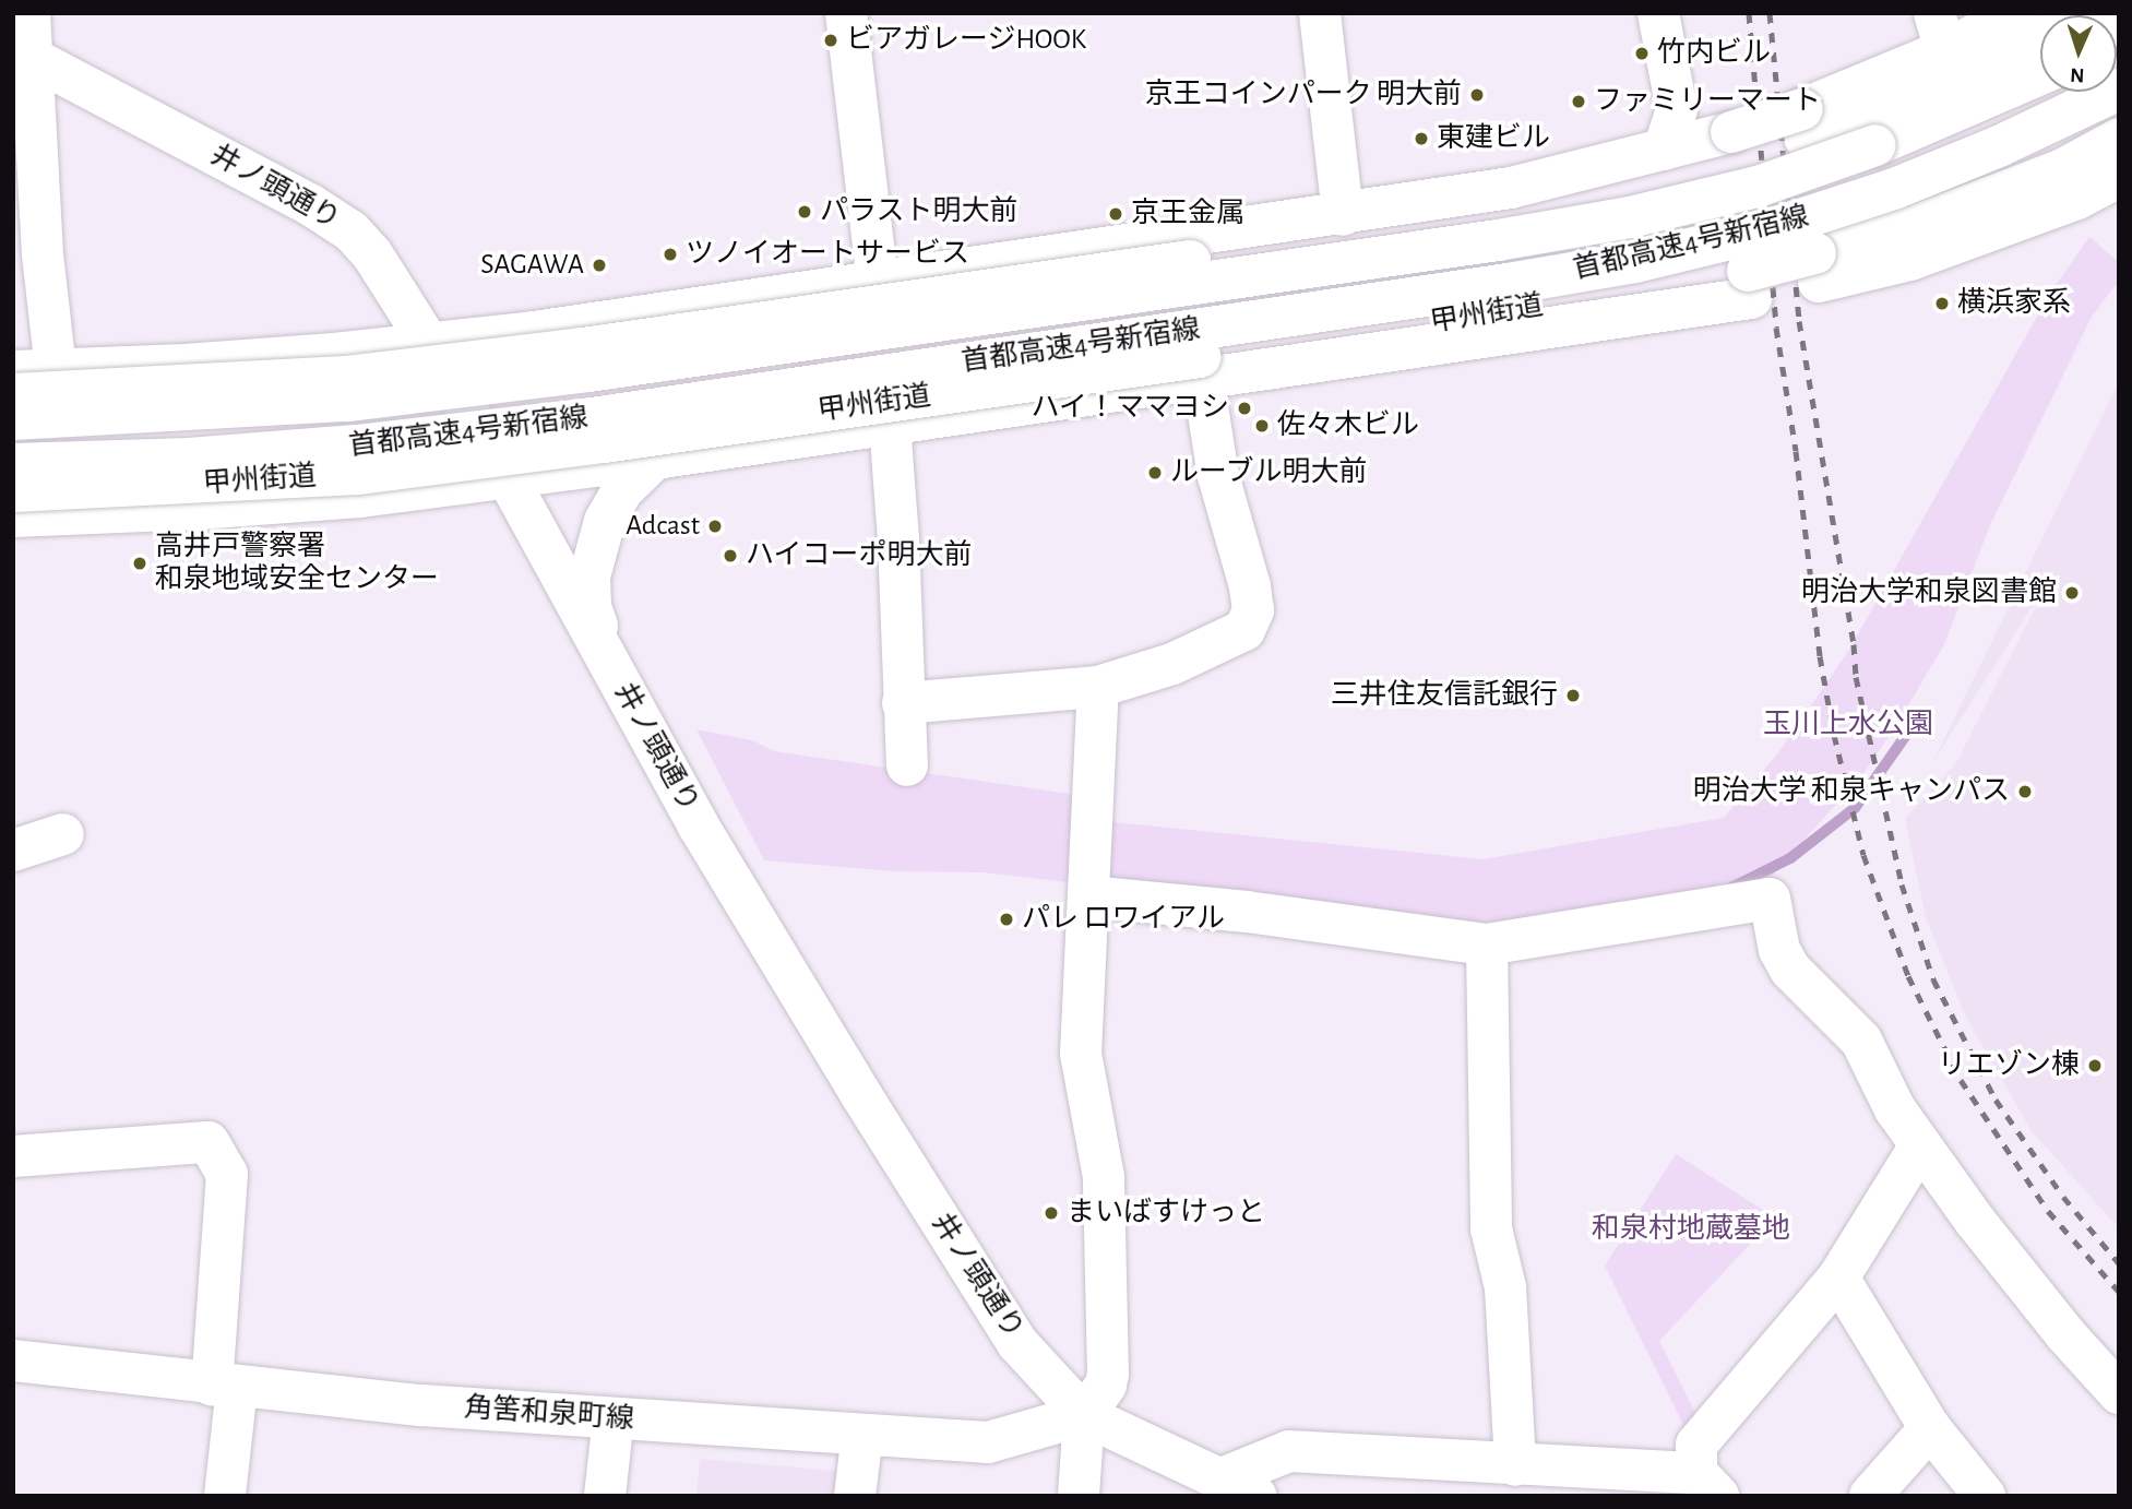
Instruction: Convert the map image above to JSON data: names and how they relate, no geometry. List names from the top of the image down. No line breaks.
{"streets":{"main road":["井ノ頭通り","首都高速4号新宿線","甲州街道","角筈和泉町線"]},"crossings":[["井ノ頭通り","角筈和泉町線"]],"parks":["玉川上水公園","和泉村地蔵墓地"],"places":["ビアガレージHOOK","竹内ビル","京王コインパーク 明大前","ファミリーマート","東建ビル","パラスト明大前","京王金属","ツノイオートサービス","SAGAWA","横浜家系","ハイ！ママヨシ","佐々木ビル","ルーブル明大前","Adcast","ハイコーポ明大前","高井戸警察署 和泉地域安全センター","明治大学和泉図書館","三井住友信託銀行","明治大学 和泉キャンパス","パレ ロワイアル","リエゾン棟","まいばすけっと"],"north":"bottom"}
